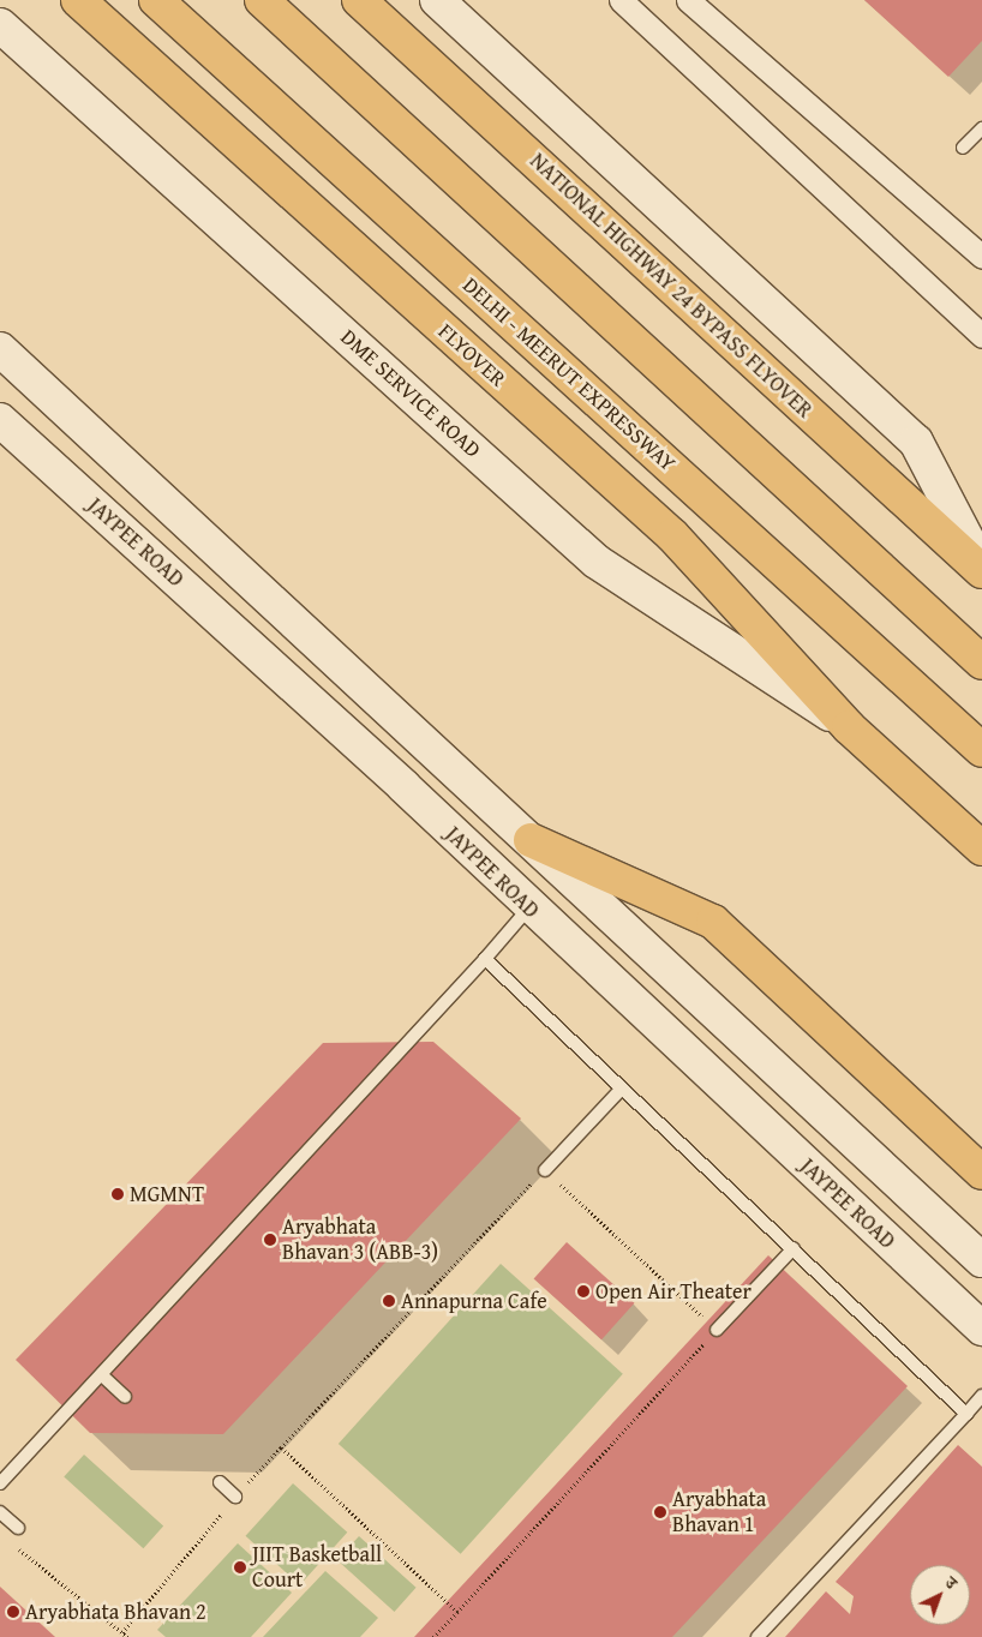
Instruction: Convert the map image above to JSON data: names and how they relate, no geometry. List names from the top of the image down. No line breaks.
{"streets":{"highway":["NATIONAL HIGHWAY 24 BYPASS FLYOVER","FLYOVER","DELHI - MEERUT EXPRESSWAY"],"street":["DME SERVICE ROAD","JAYPEE ROAD"]},"crossings":[["FLYOVER","DME SERVICE ROAD"]],"places":["MGMNT","Aryabhata Bhavan 3 (ABB-3)","Open Air Theater","Annapurna Cafe","Aryabhata Bhavan 1","JIIT Basketball Court","Aryabhata Bhavan 2"],"north":"top right"}
